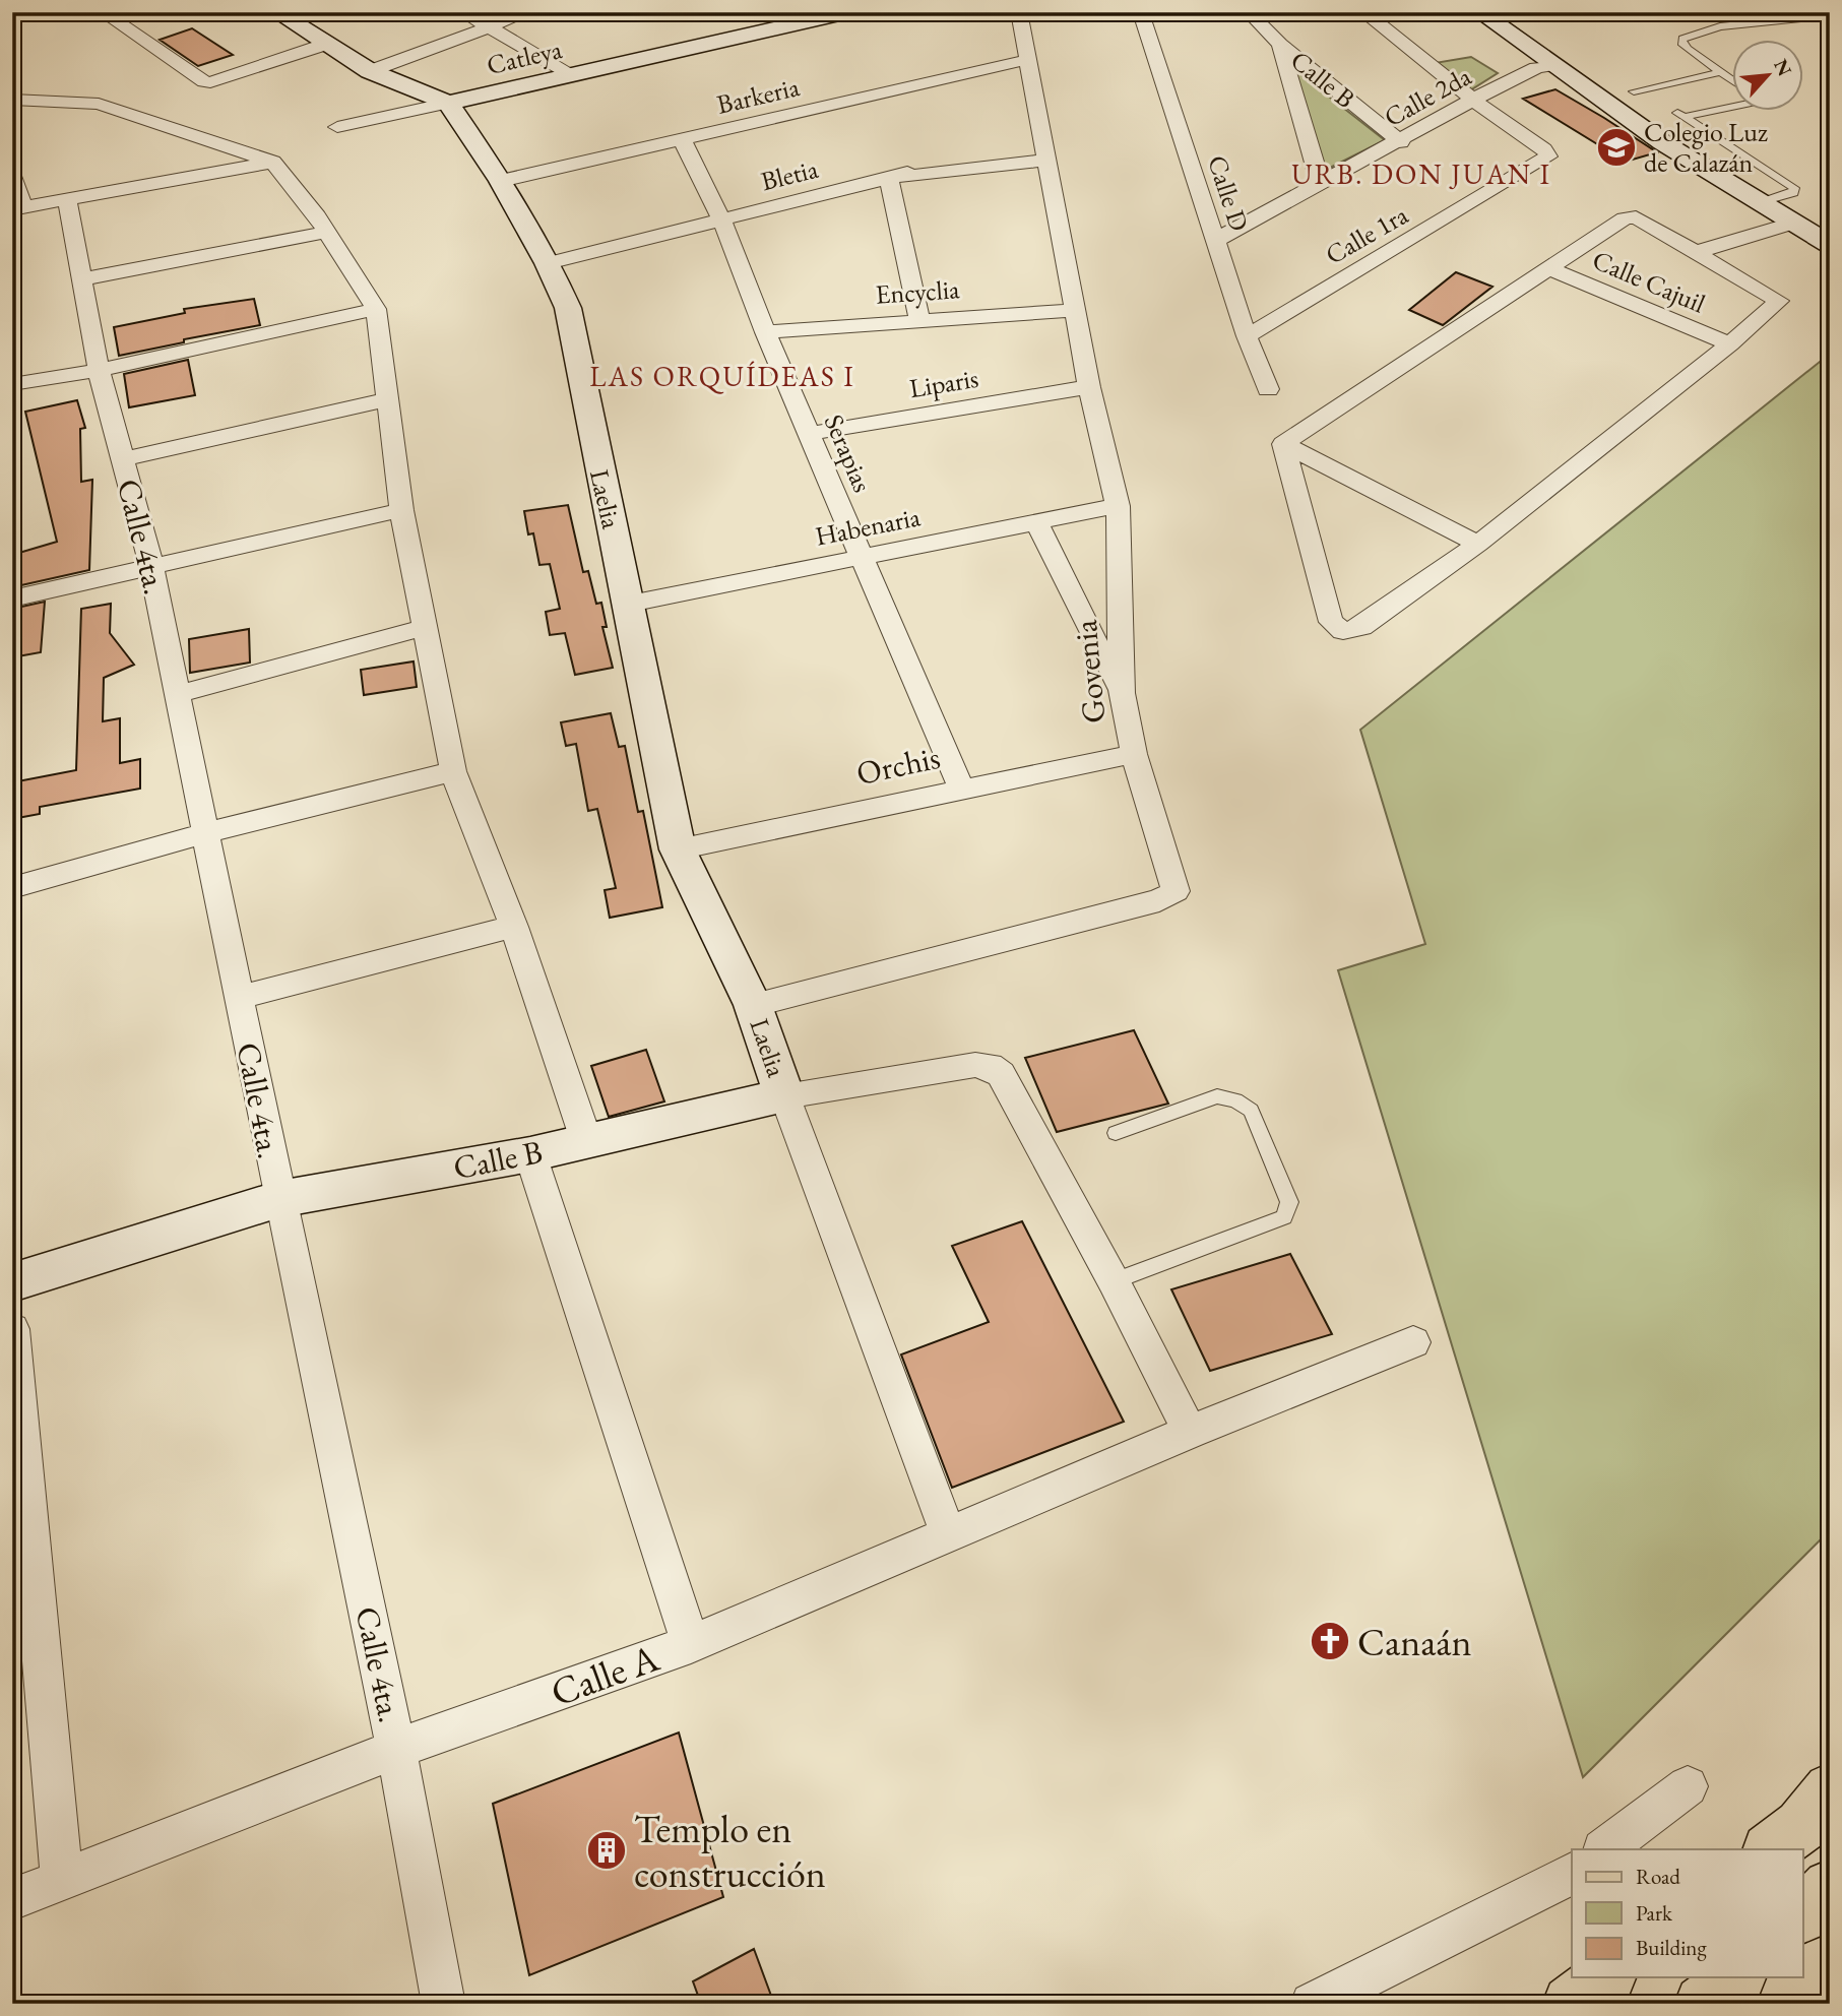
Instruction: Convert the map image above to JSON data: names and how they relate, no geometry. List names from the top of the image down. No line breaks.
{"streets":{"street":["Catleya","Calle B","Barkeria","Calle 2da","Bletia","Calle D","Calle 1ra","Calle Cajuil","Encyclia","Liparis","Serapias","Laelia","Habenaria","Calle 4ta.","Govenia","Orchis","Calle A"]},"crossings":[["Catleya","Laelia"],["Calle B","Calle 2da"],["Calle B","Laelia"],["Calle B","Calle 4ta."],["Barkeria","Serapias"],["Barkeria","Laelia"],["Barkeria","Govenia"],["Calle 2da","Calle D"],["Calle 2da","Calle 1ra"],["Bletia","Serapias"],["Bletia","Laelia"],["Bletia","Govenia"],["Calle D","Calle 1ra"],["Encyclia","Serapias"],["Encyclia","Govenia"],["Liparis","Serapias"],["Liparis","Govenia"],["Serapias","Habenaria"],["Serapias","Orchis"],["Laelia","Habenaria"],["Laelia","Govenia"],["Laelia","Orchis"],["Habenaria","Govenia"],["Calle 4ta.","Calle A"],["Govenia","Orchis"]],"districts":["URB. DON JUAN I","LAS ORQUÍDEAS I"],"places":{"school or university":["Colegio Luz de Calazán"],"church":["Canaán"],"building":["Templo en construcción"]},"legend":["Road","Park","Building"],"north":"top right"}
